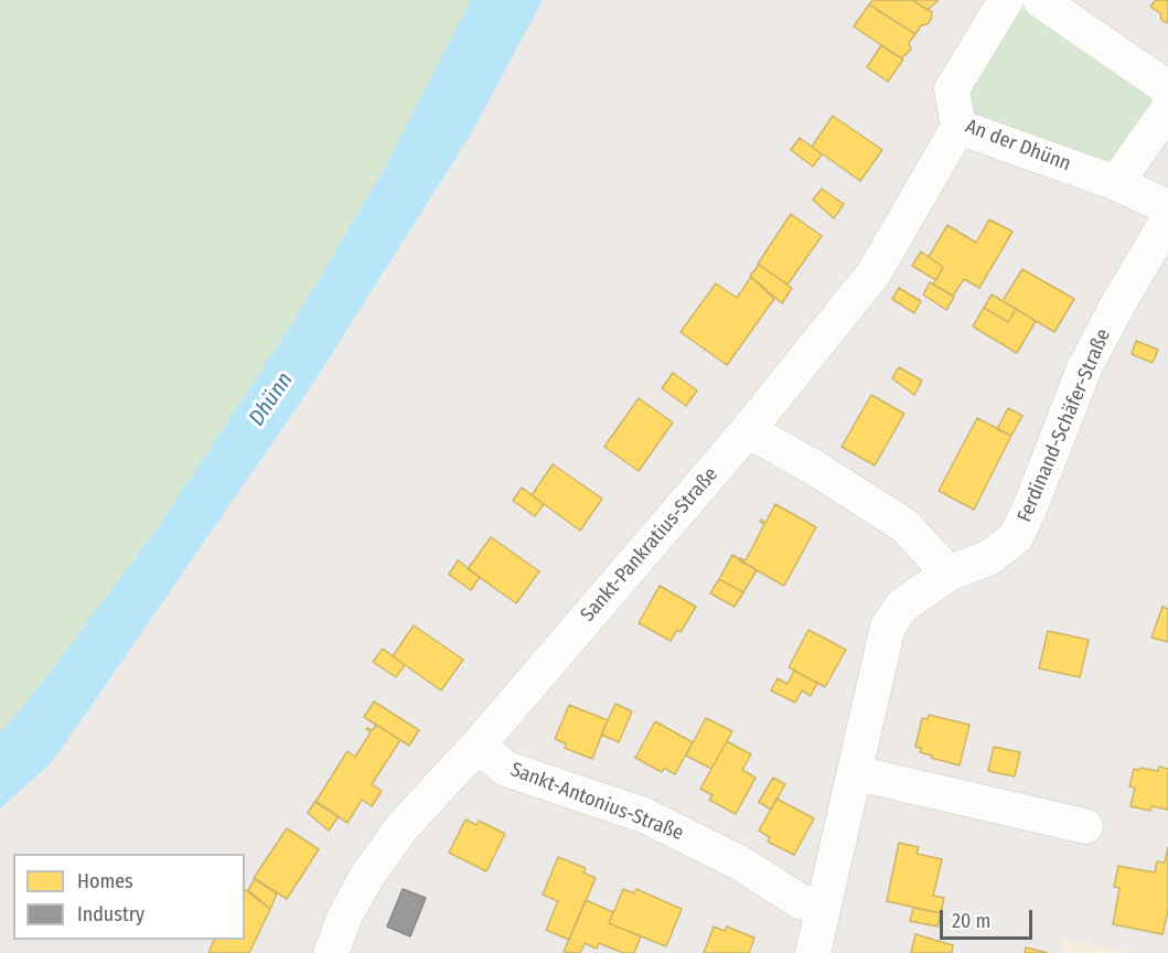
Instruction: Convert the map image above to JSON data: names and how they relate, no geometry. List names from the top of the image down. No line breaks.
{"streets":{"street":["An der Dhünn","Ferdinand-Schäfer-Straße","Sankt-Pankratius-Straße","Sankt-Antonius-Straße"]},"crossings":[["An der Dhünn","Sankt-Pankratius-Straße"],["Ferdinand-Schäfer-Straße","Sankt-Antonius-Straße"],["Sankt-Pankratius-Straße","Sankt-Antonius-Straße"]],"water":["Dhünn"],"legend":["Homes","Industry"],"scale_bar":"20 m"}
